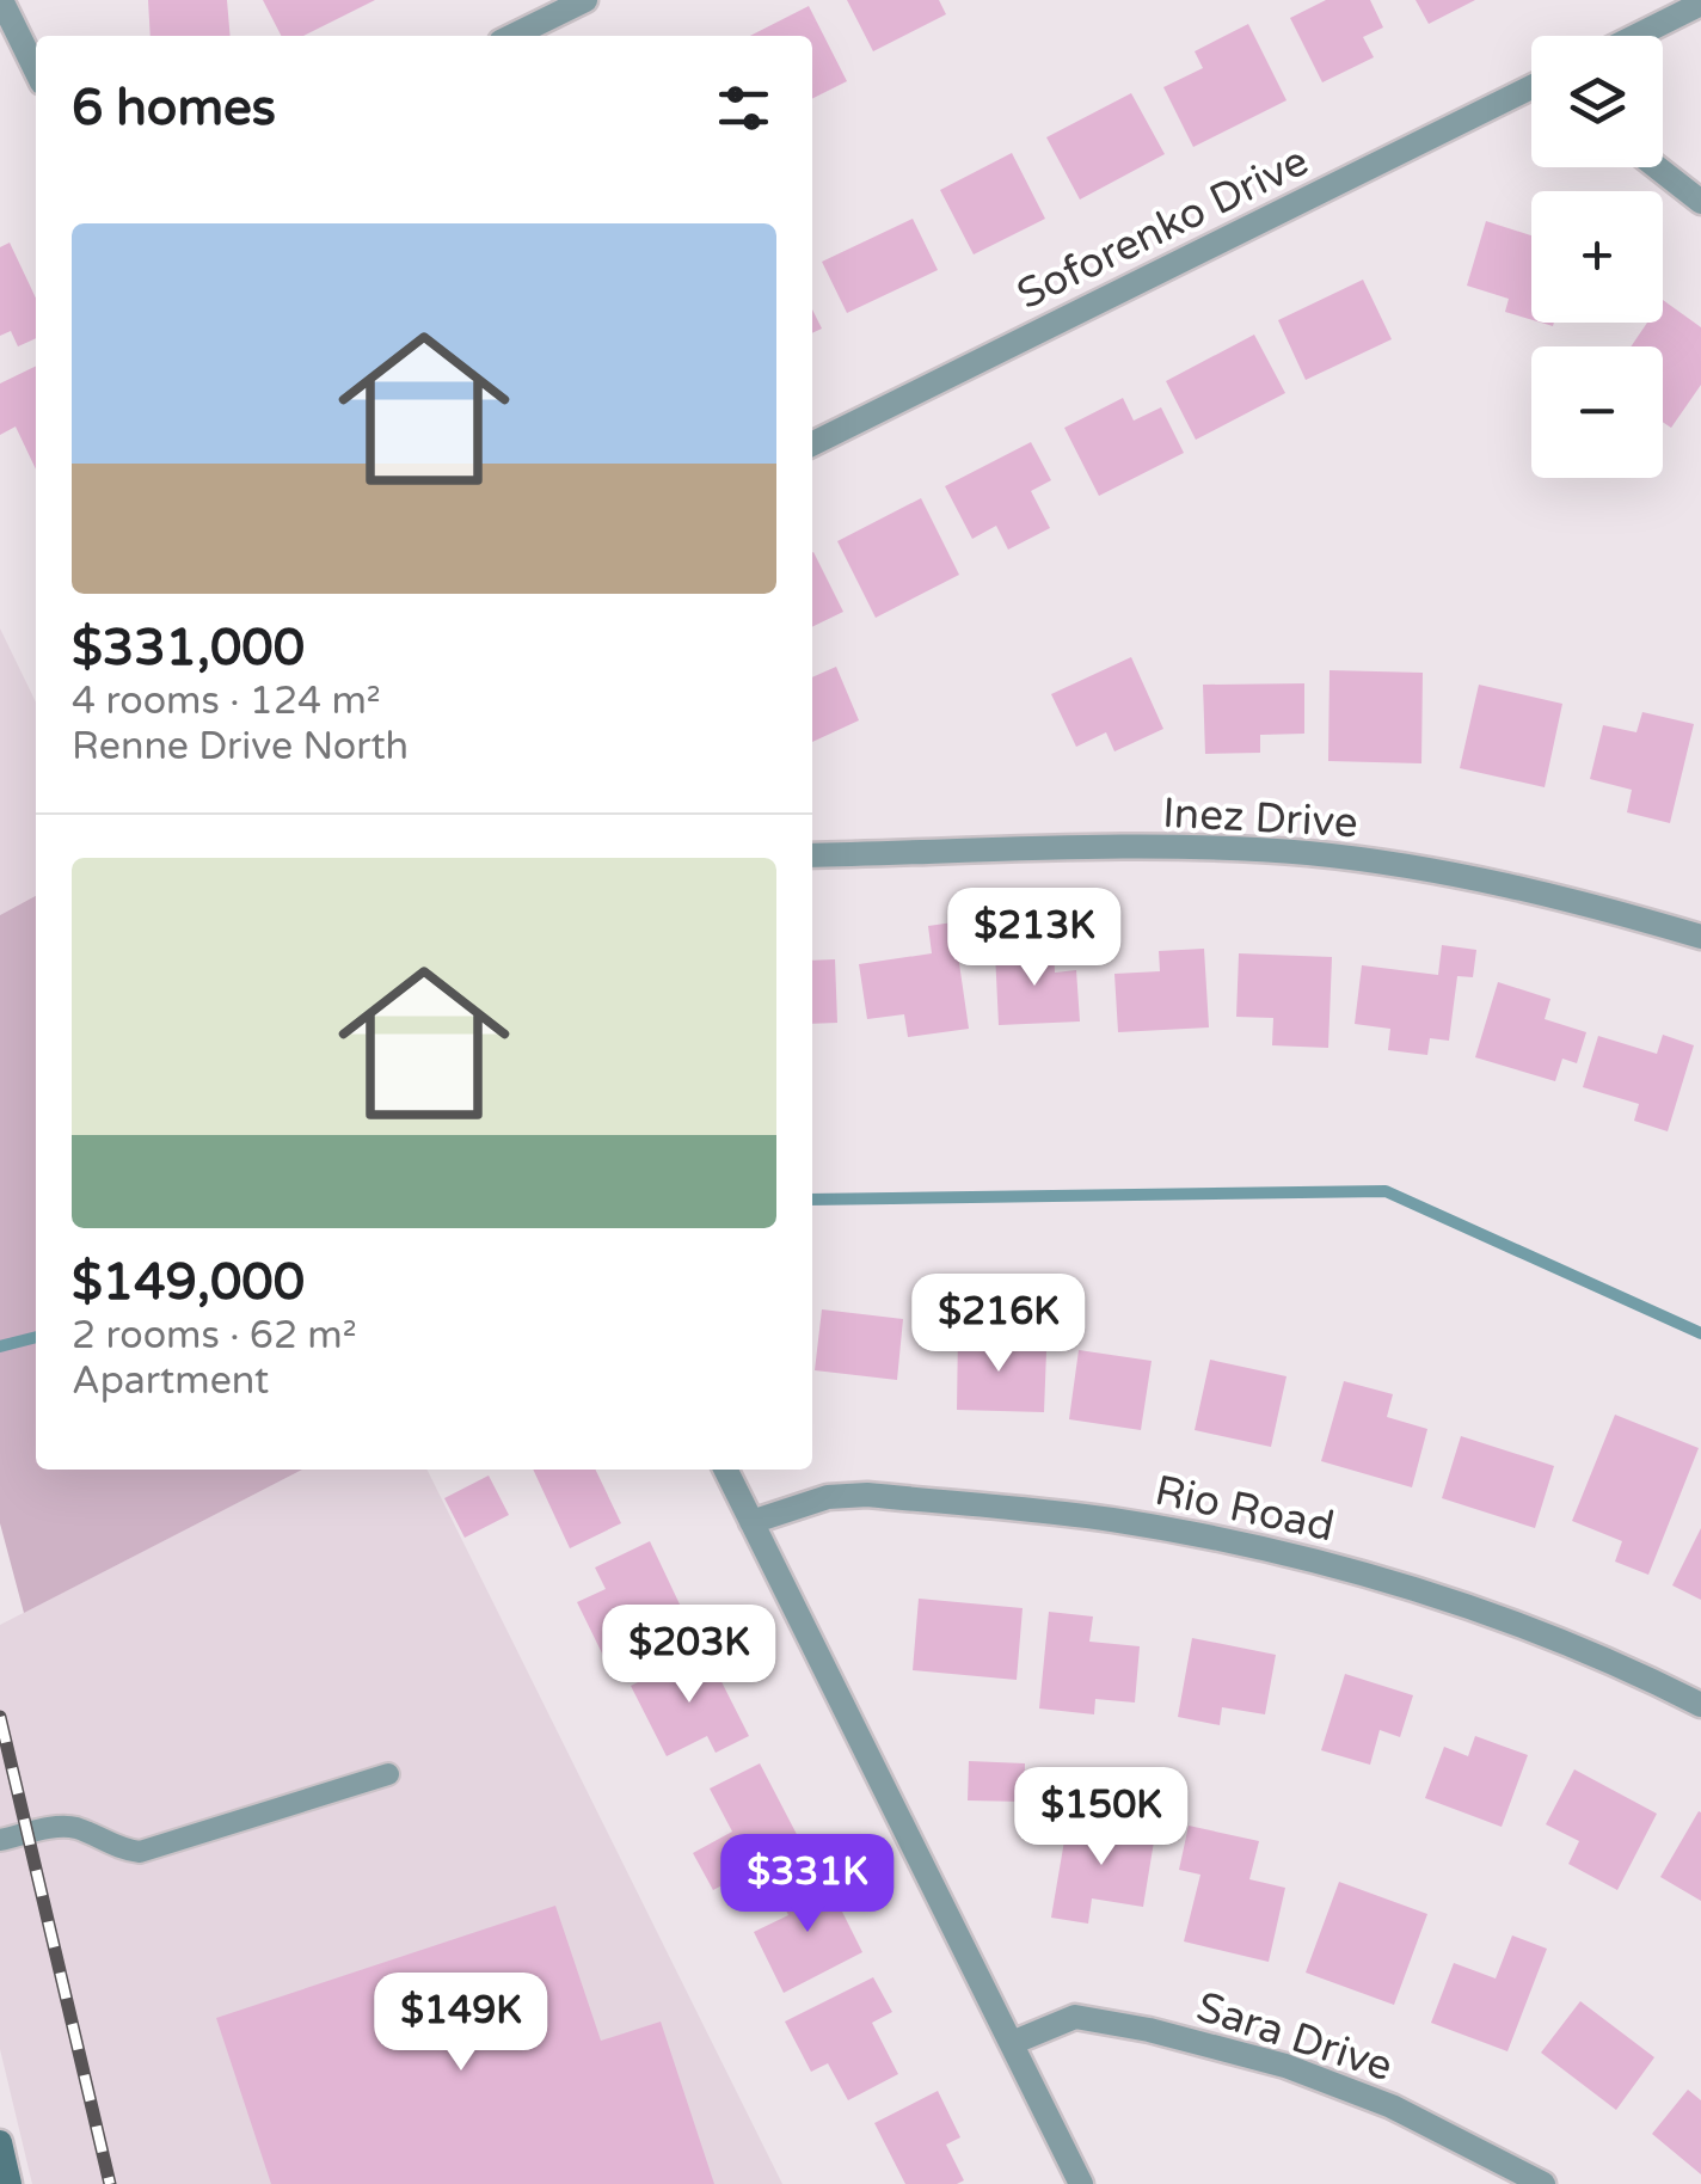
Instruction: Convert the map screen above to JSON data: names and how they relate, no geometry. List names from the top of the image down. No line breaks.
{"streets":{"street":["Soforenko Drive","Inez Drive","Rio Road","Sara Drive"]},"page":{"map_buttons":["+","−"],"heading":"6 homes","list":[{"name":"$331,000","note":"4 rooms · 124 m² · Renne Drive North"},{"name":"$149,000","note":"2 rooms · 62 m² · Apartment"}],"price":["$213K","$216K","$203K","$150K","$331K","$149K"]}}
